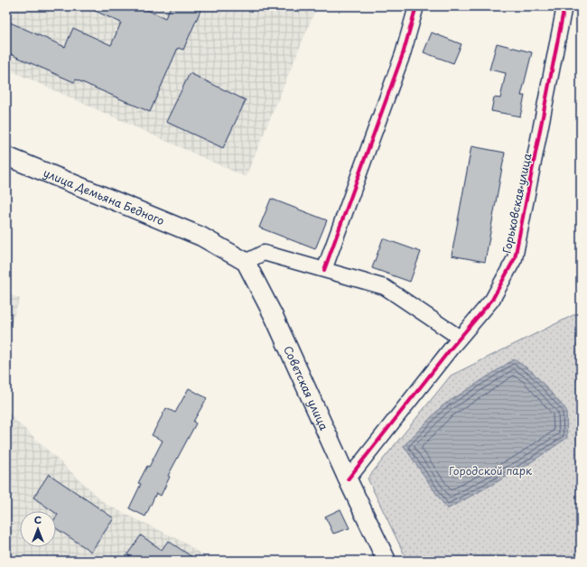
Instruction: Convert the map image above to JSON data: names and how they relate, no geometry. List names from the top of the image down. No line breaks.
{"streets":{"main road":["улица Демьяна Бедного","Советская улица"],"street":["Горьковская улица"]},"crossings":[["улица Демьяна Бедного","Советская улица"],["Горьковская улица","Советская улица"]],"parks":["Городской парк"],"north":"top"}
